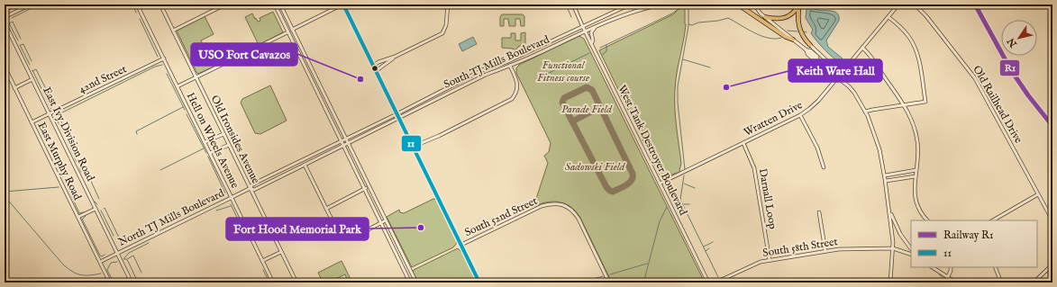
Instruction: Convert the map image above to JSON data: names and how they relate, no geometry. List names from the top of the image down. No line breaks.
{"streets":{"street":["South TJ Mills Boulevard","42nd Street","Old Railhead Drive","Wratten Drive","East Ivy Division Road","Old Ironsides Avenue","Hell on Wheels Avenue","West Tank Destroyer Boulevard","East Murphy Road","Darnall Loop","South 52nd Street","North TJ Mills Boulevard","South 58th Street"]},"crossings":[["South TJ Mills Boulevard","West Tank Destroyer Boulevard"],["South TJ Mills Boulevard","North TJ Mills Boulevard"],["42nd Street","East Ivy Division Road"],["42nd Street","Hell on Wheels Avenue"],["42nd Street","East Murphy Road"],["Wratten Drive","West Tank Destroyer Boulevard"],["Wratten Drive","Darnall Loop"],["East Ivy Division Road","North TJ Mills Boulevard"],["Old Ironsides Avenue","North TJ Mills Boulevard"],["Hell on Wheels Avenue","North TJ Mills Boulevard"],["East Murphy Road","North TJ Mills Boulevard"],["Darnall Loop","South 58th Street"]],"parks":["Functional Fitness course","Parade Field","Sadowski Field"],"places":["USO Fort Cavazos","Keith Ware Hall","Fort Hood Memorial Park"],"lines":["rail line R1","transit line 11"],"legend":["Railway R1","11"],"north":"bottom left"}
